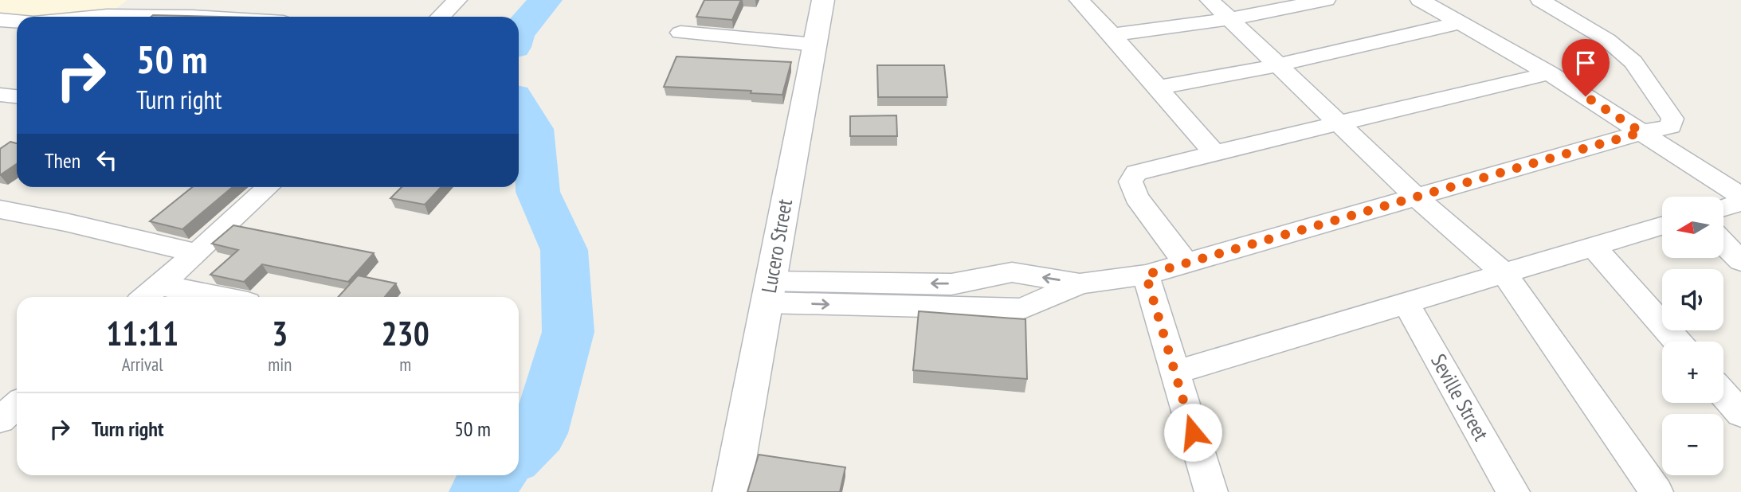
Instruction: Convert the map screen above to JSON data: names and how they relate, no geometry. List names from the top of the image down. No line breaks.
{"streets":{"street":["Lucero Street","Seville Street"]},"north":"left","page":{"turn":["50 m","Turn right"],"then":"Then","map_buttons":["+","−"],"eta":["11:11","Arrival","3","min","230","m"],"list":[{"name":"Turn right","value":"50 m"}]}}
